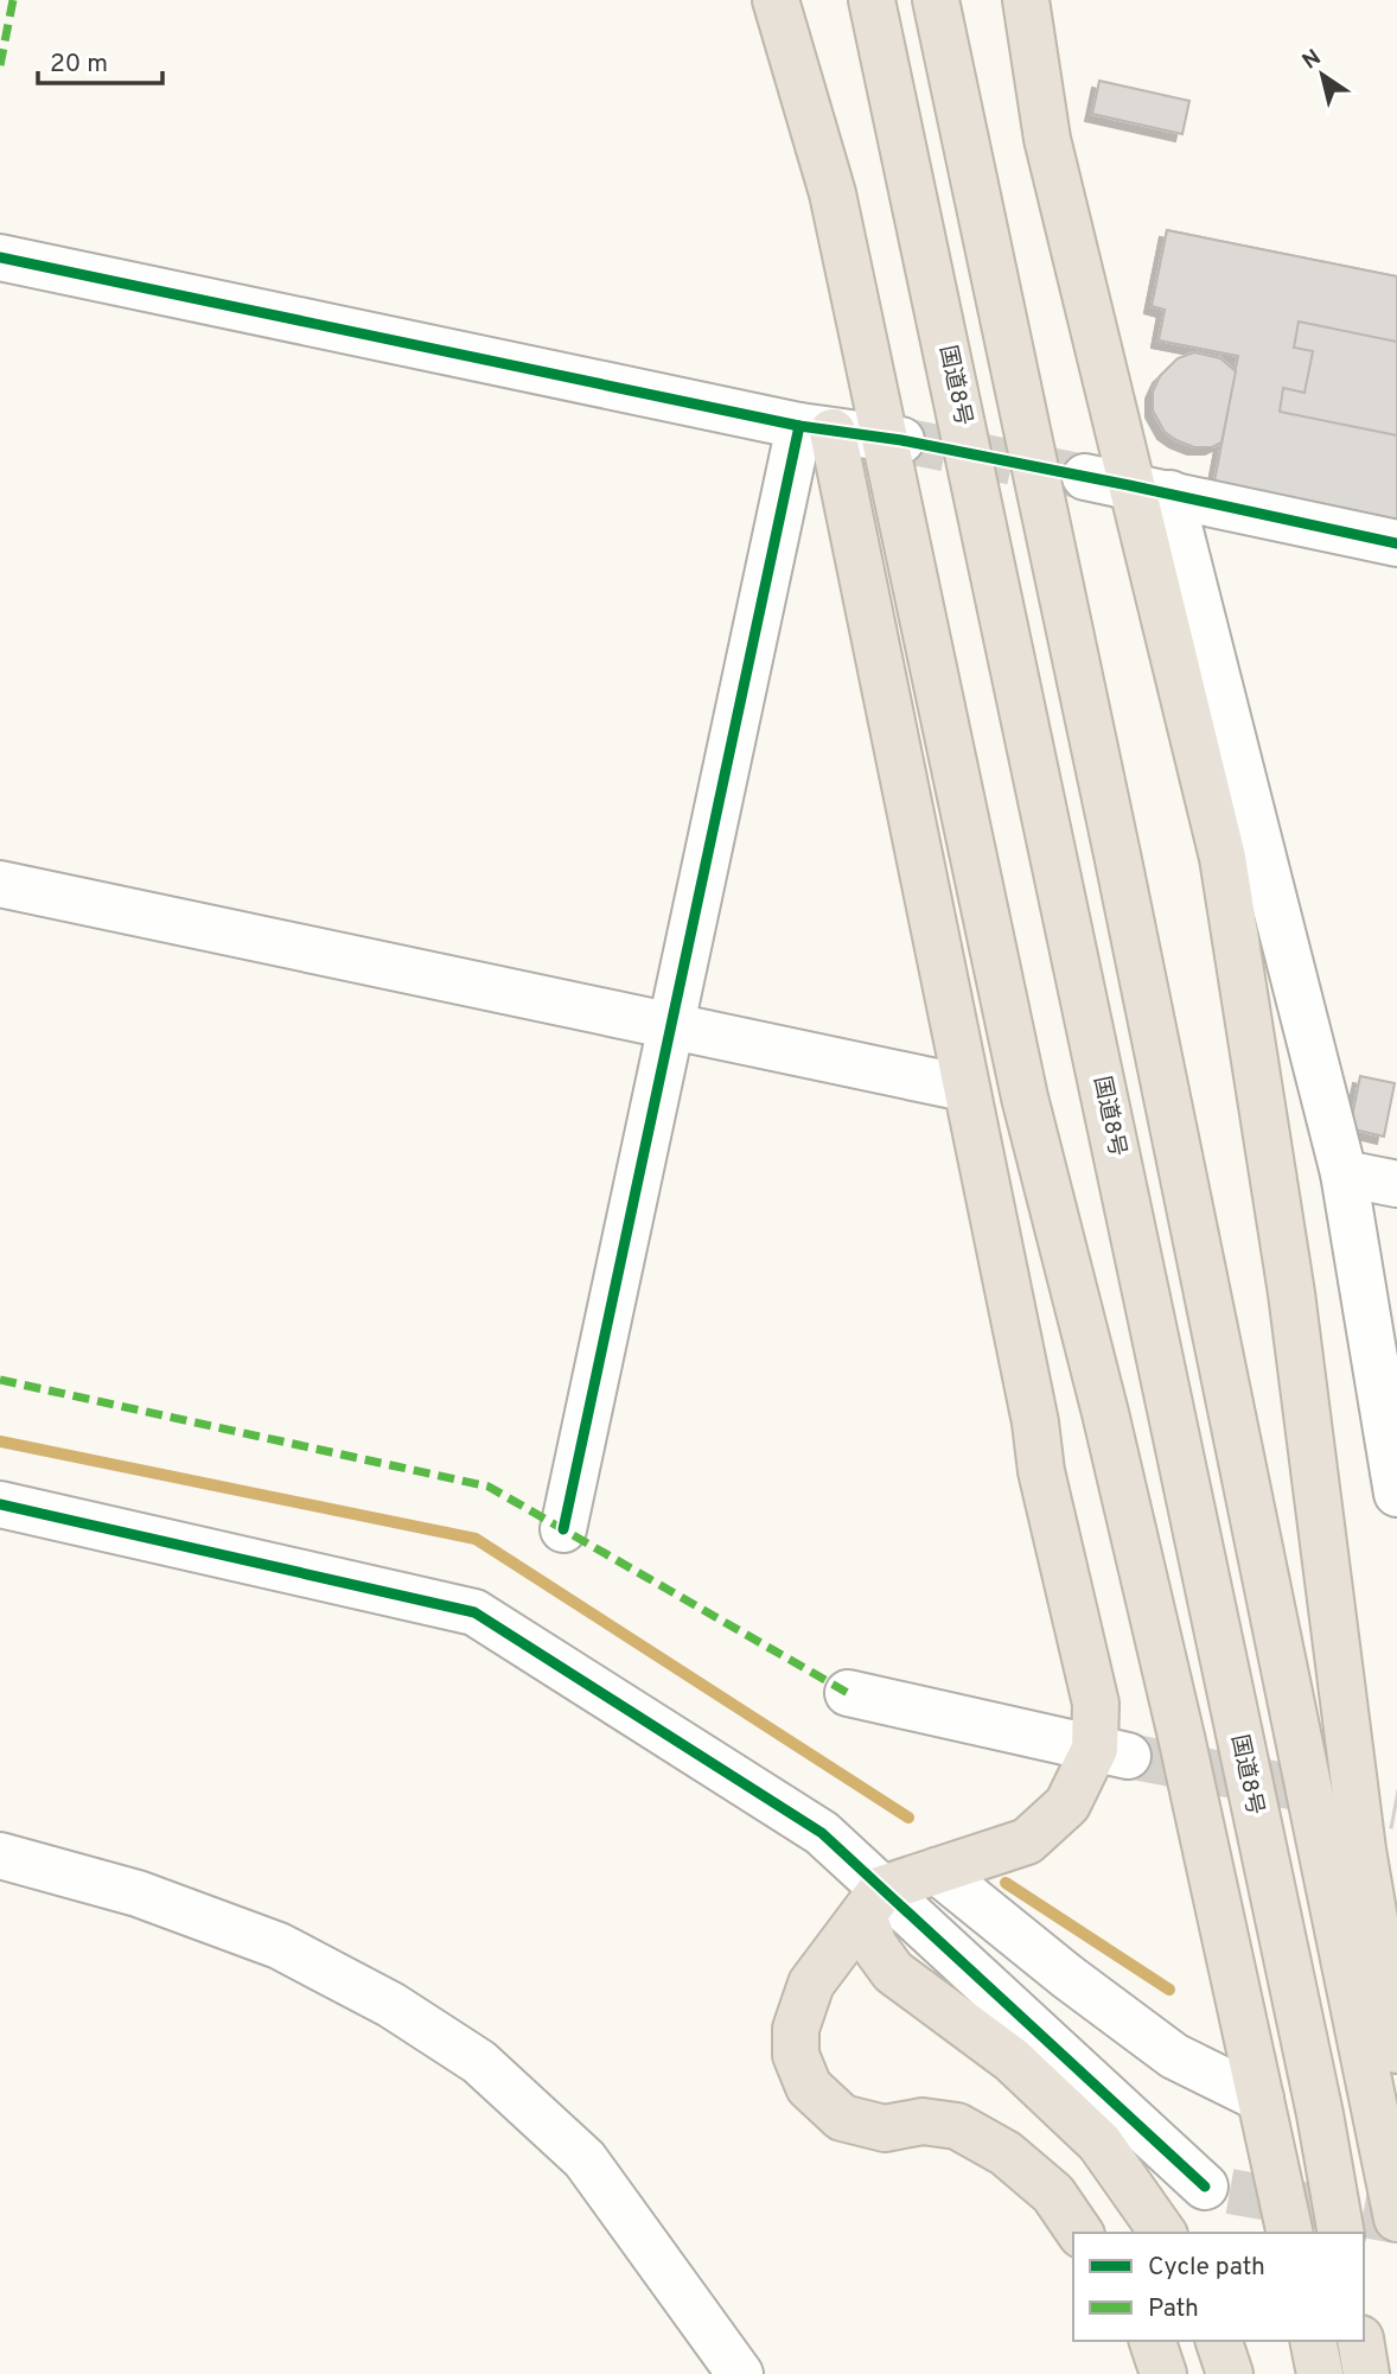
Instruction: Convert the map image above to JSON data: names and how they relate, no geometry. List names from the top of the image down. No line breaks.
{"streets":{"highway":["国道8号"]},"legend":["Cycle path","Path"],"scale_bar":"20 m","north":"top left"}
